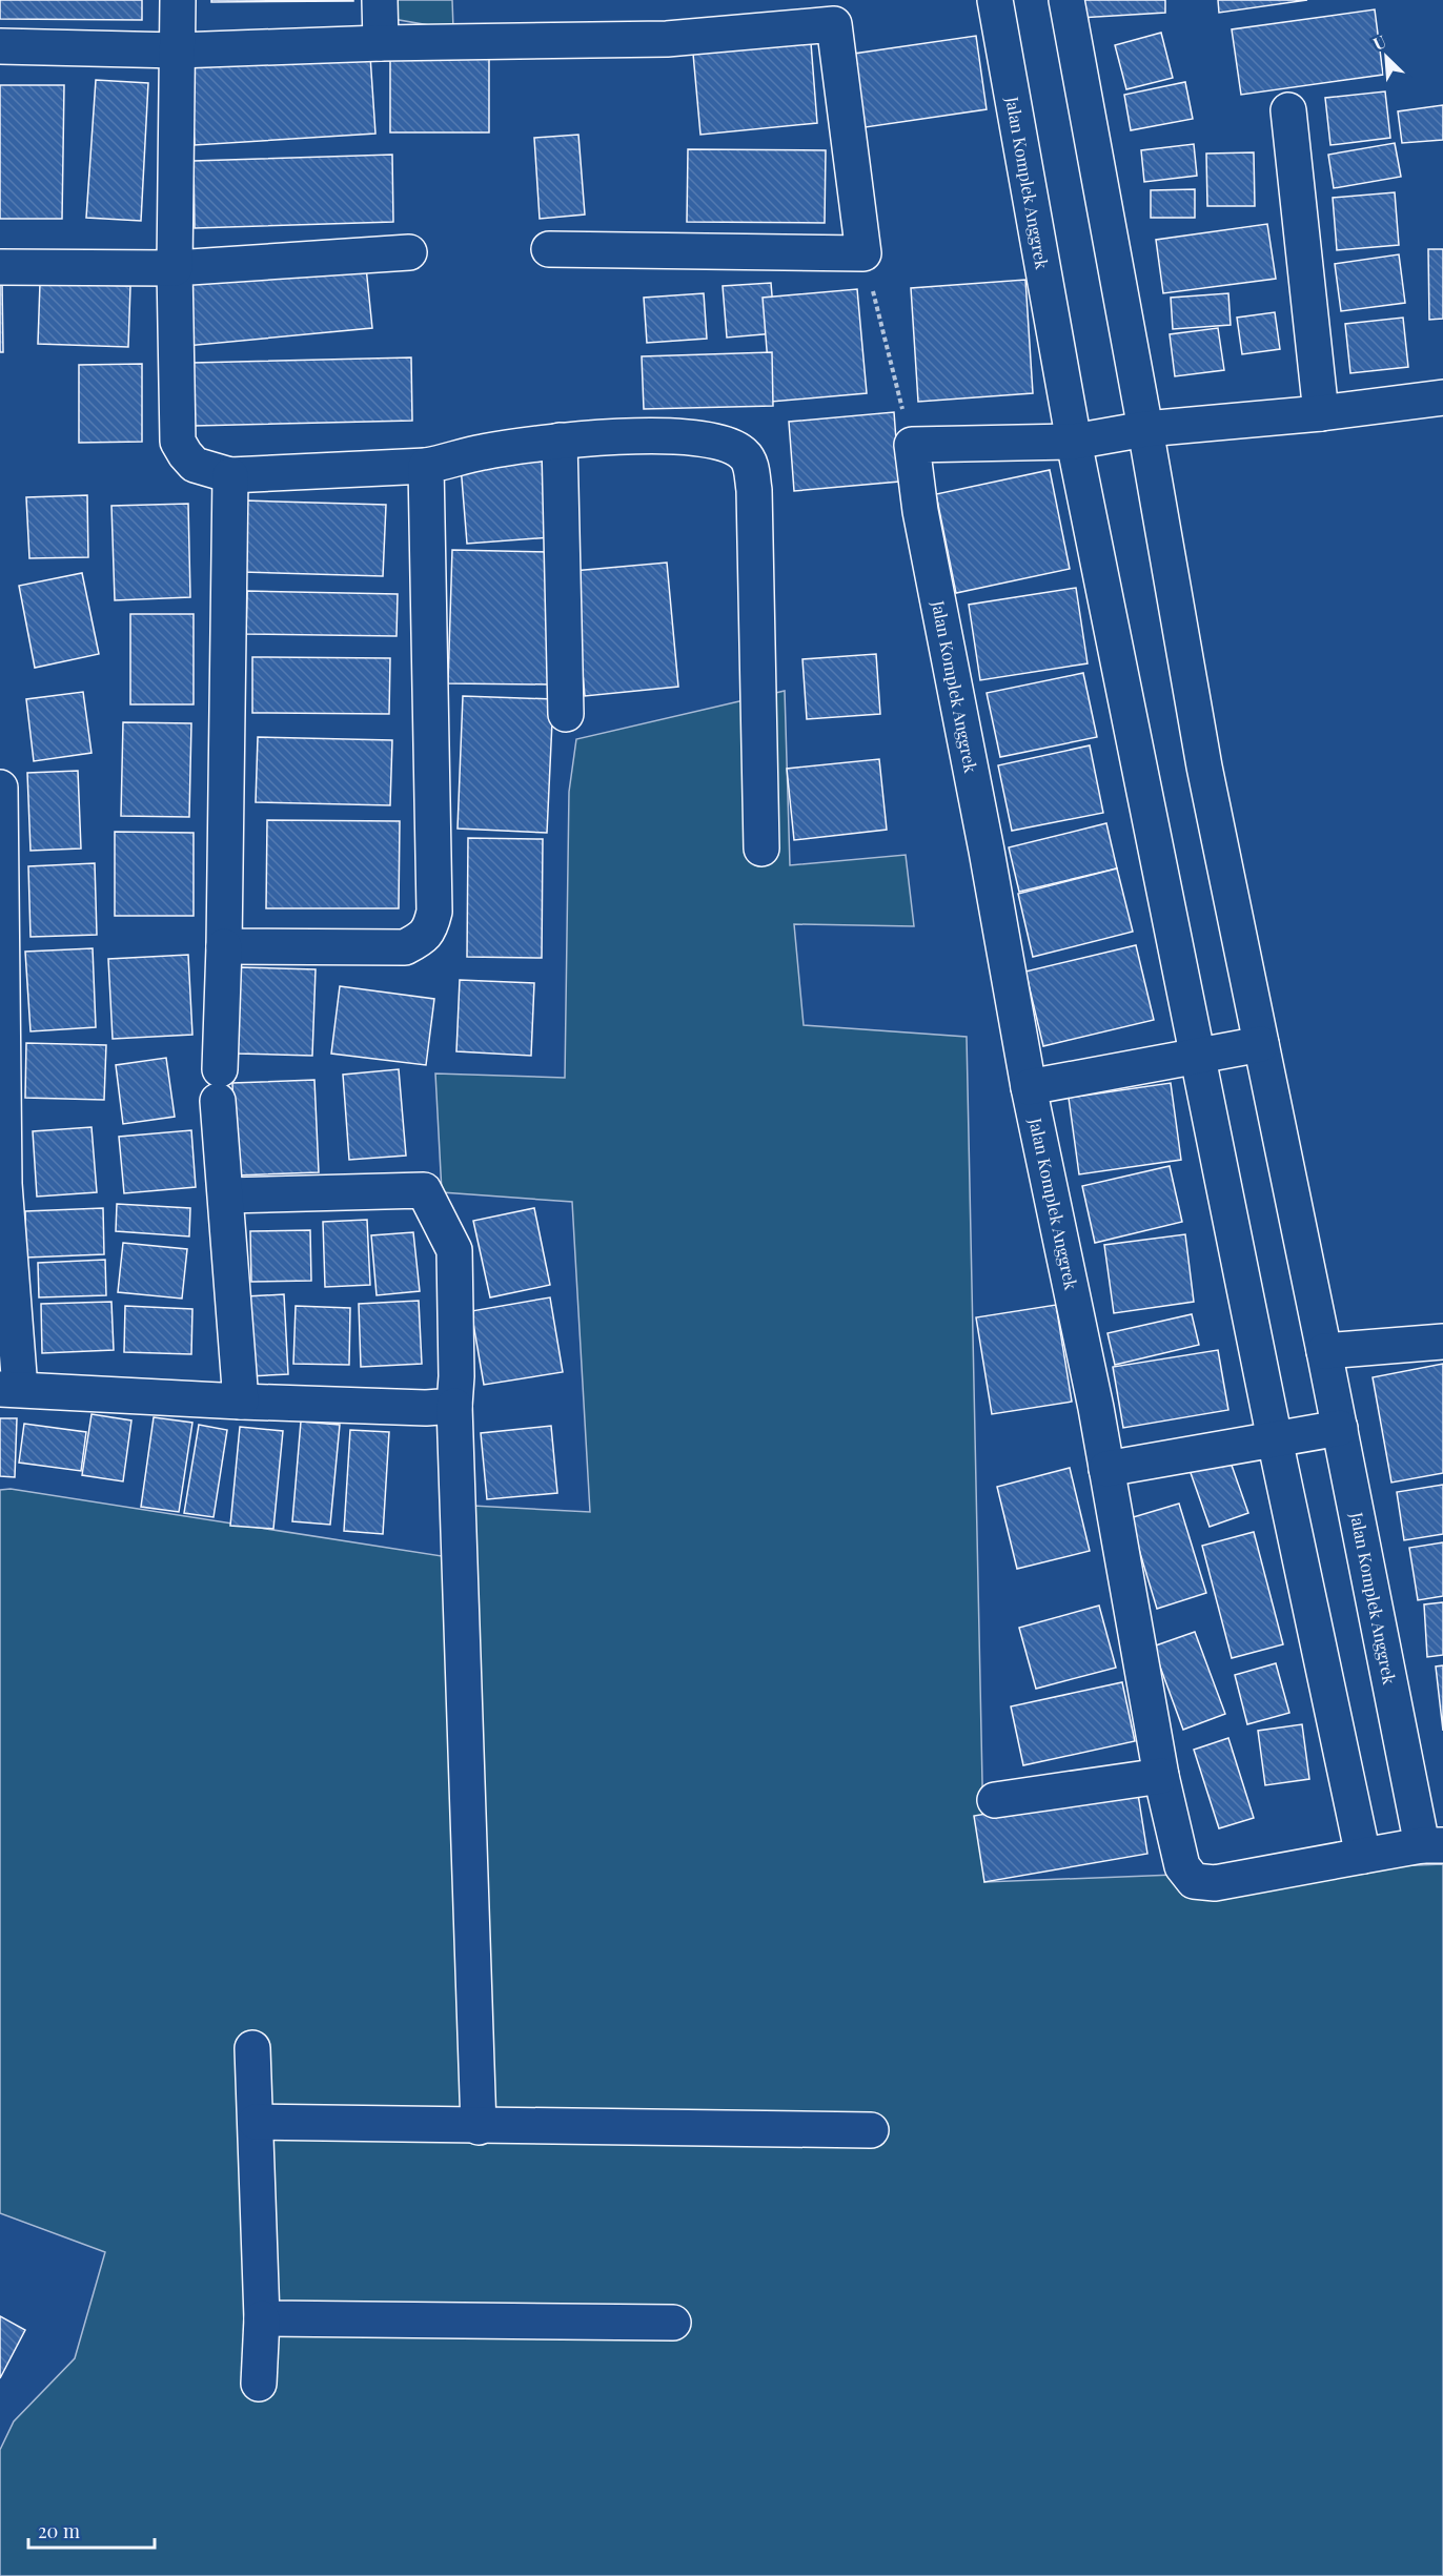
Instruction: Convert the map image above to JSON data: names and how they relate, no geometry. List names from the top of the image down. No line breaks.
{"streets":{"street":["Jalan Komplek Anggrek"]},"scale_bar":"20 m","north":"top left"}
